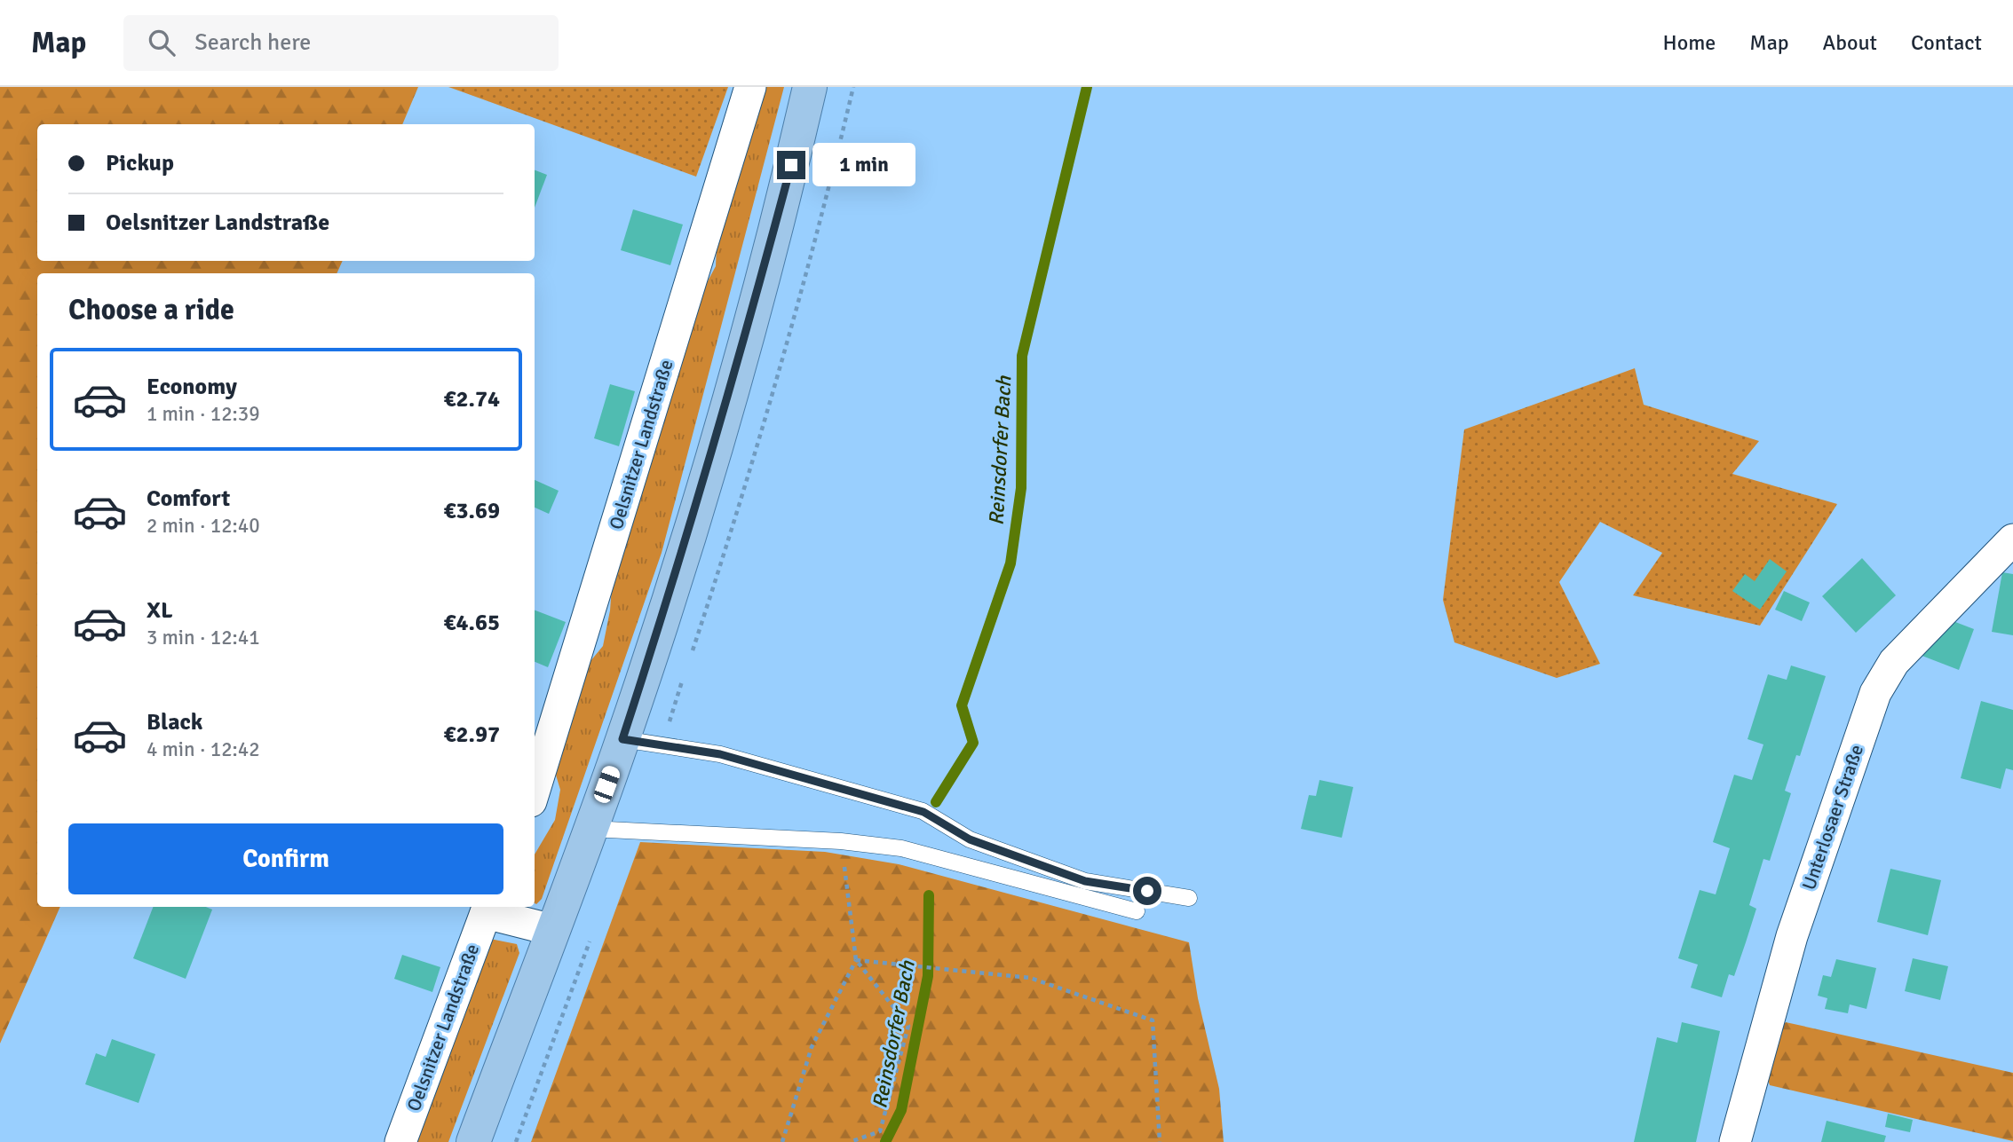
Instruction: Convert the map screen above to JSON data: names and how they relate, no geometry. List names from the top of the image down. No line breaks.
{"streets":{"street":["Oelsnitzer Landstraße","Unterlosaer Straße"]},"water":["Reinsdorfer Bach"],"page":{"header":"Map","search":"Search here","nav":["Home","Map","About","Contact"],"banner":["Pickup","Oelsnitzer Landstraße"],"bubble":"1 min","heading":"Choose a ride","list":[{"name":"Economy","note":"1 min · 12:39","value":"€2.74"},{"name":"Comfort","note":"2 min · 12:40","value":"€3.69"},{"name":"XL","note":"3 min · 12:41","value":"€4.65"},{"name":"Black","note":"4 min · 12:42","value":"€2.97"}],"buttons":"Confirm"}}
